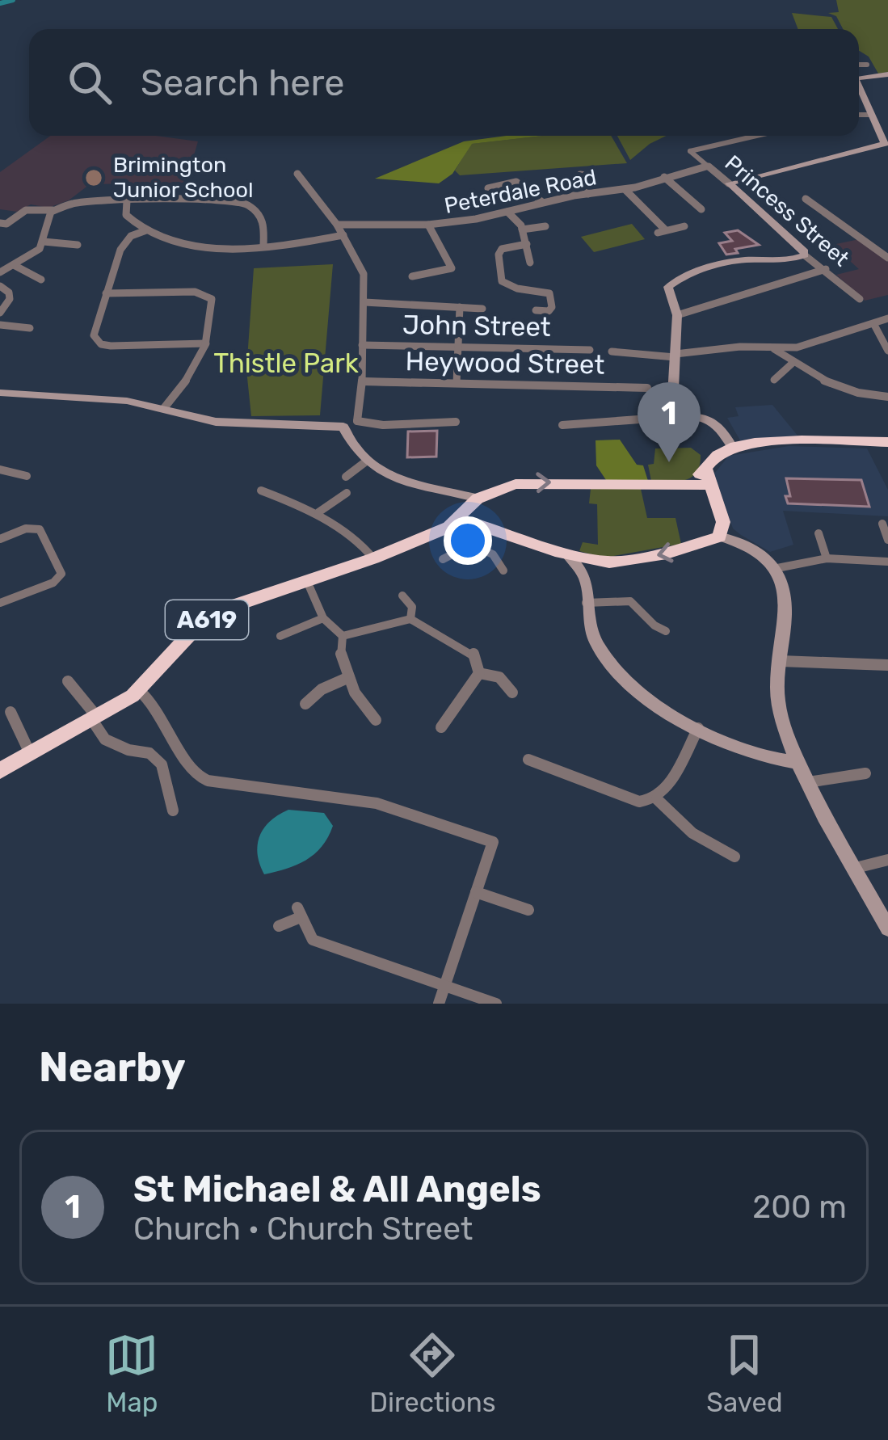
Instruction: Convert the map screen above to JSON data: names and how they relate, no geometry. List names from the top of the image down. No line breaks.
{"streets":{"highway":["A619"],"street":["Peterdale Road","Princess Street","John Street","Heywood Street"]},"crossings":[["Peterdale Road","Princess Street"]],"parks":["Thistle Park"],"places":["Brimington Junior School"],"page":{"search":"Search here","pins":"1","heading":"Nearby","list":[{"mark":"1","name":"St Michael & All Angels","note":"Church · Church Street","value":"200 m"}],"nav":["Map","Directions","Saved"]}}
